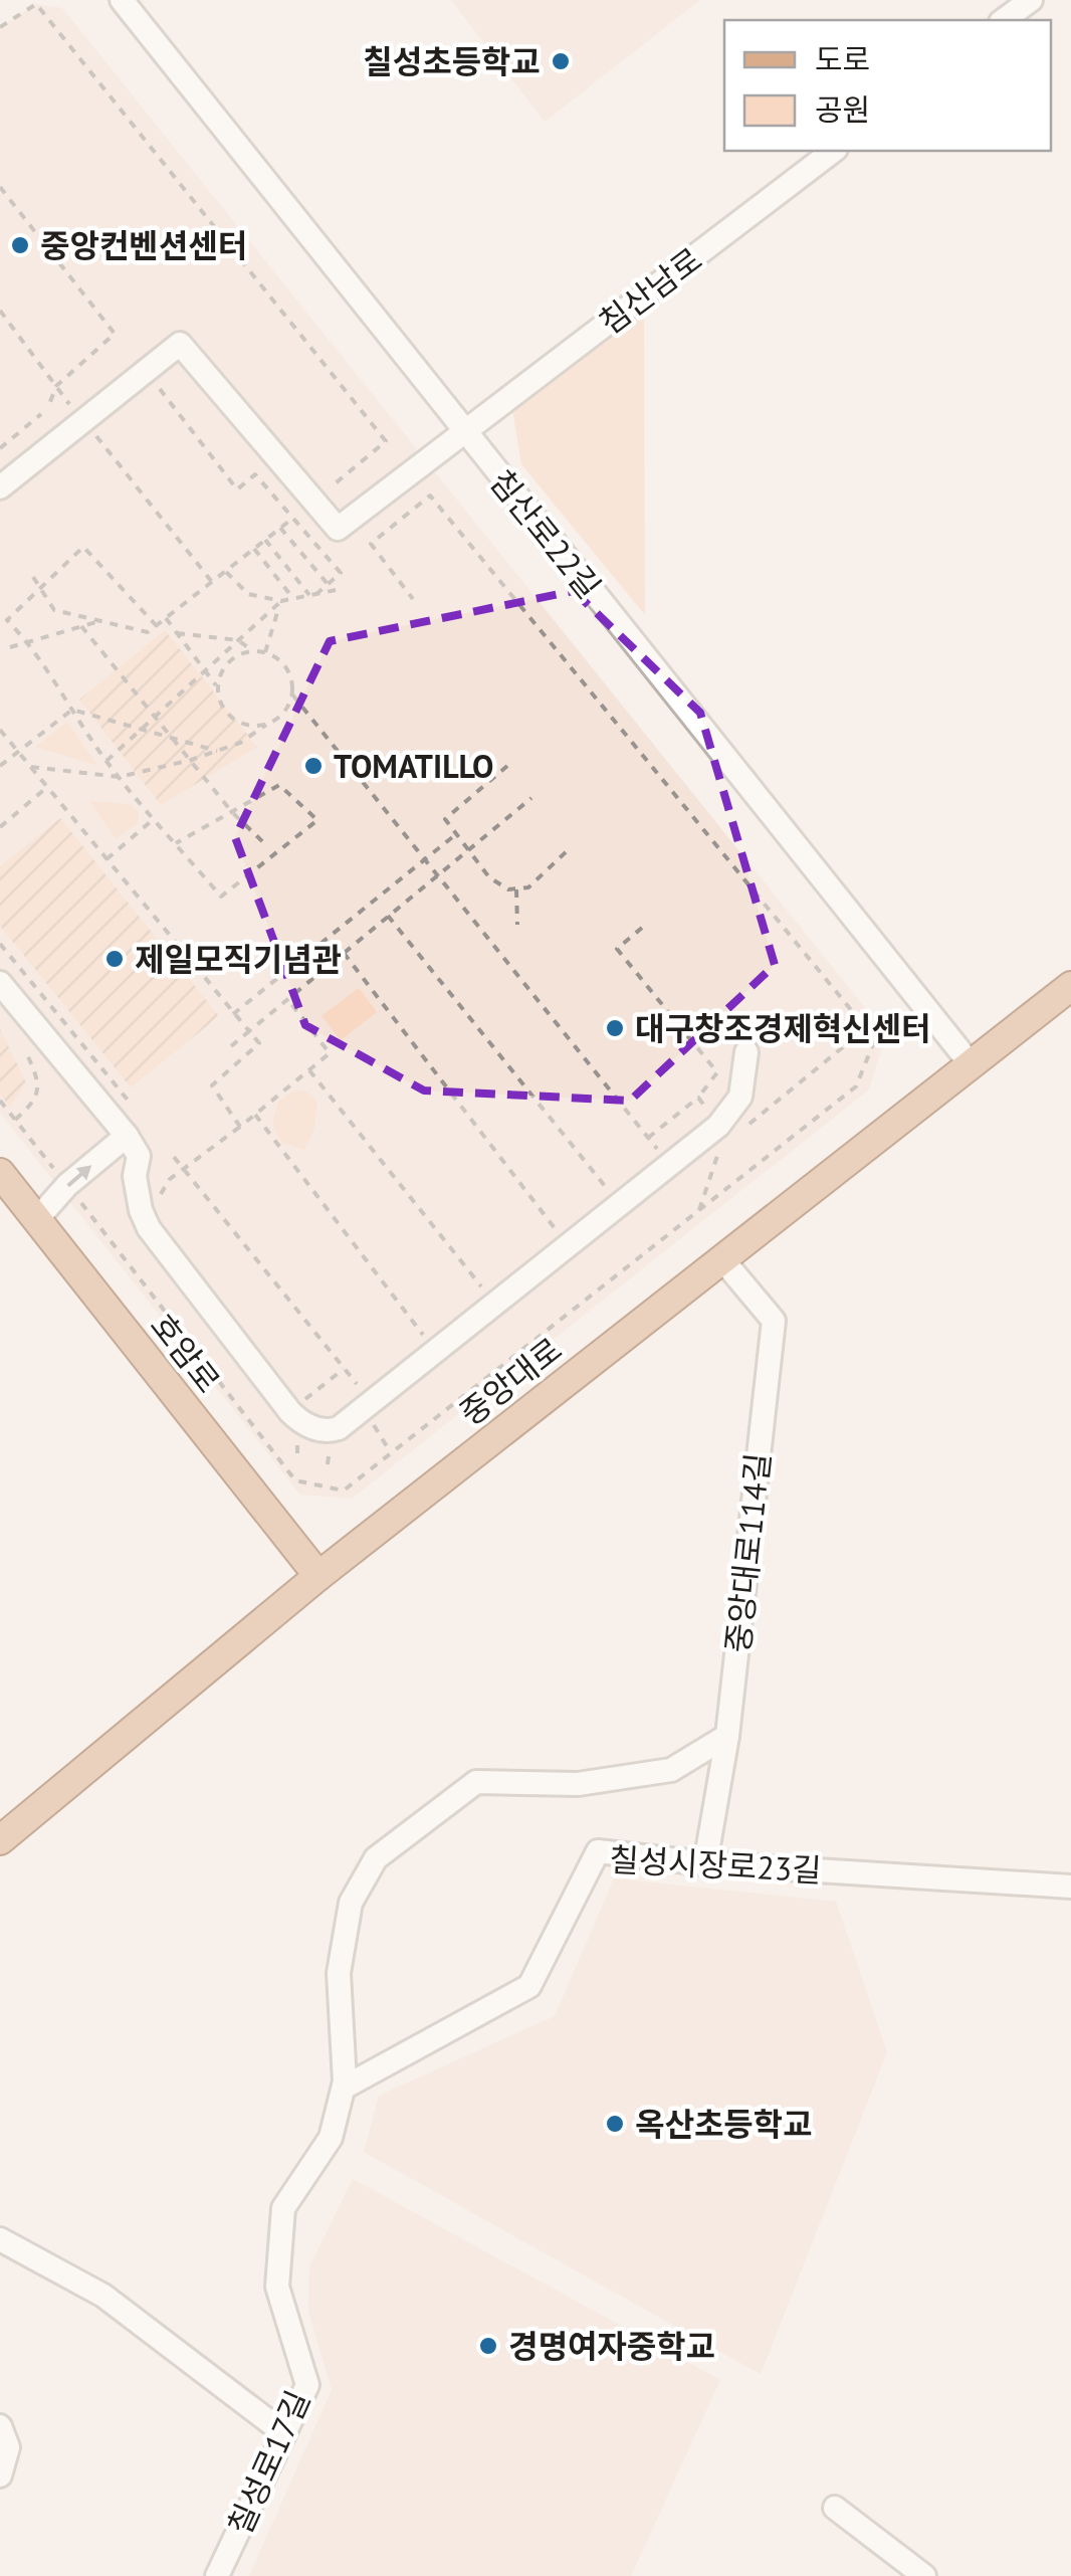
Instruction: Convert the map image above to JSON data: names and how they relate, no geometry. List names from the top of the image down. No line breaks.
{"streets":{"main road":["호암로","중앙대로"],"street":["침산남로","침산로22길","중앙대로114길","칠성시장로23길","칠성로17길"]},"crossings":[["침산남로","침산로22길"],["침산로22길","중앙대로"],["호암로","중앙대로"],["중앙대로","중앙대로114길"],["중앙대로114길","칠성시장로23길"],["중앙대로114길","칠성로17길"],["칠성시장로23길","칠성로17길"]],"places":["칠성초등학교","중앙컨벤션센터","TOMATILLO","제일모직기념관","대구창조경제혁신센터","옥산초등학교","경명여자중학교"],"legend":["도로","공원"]}
